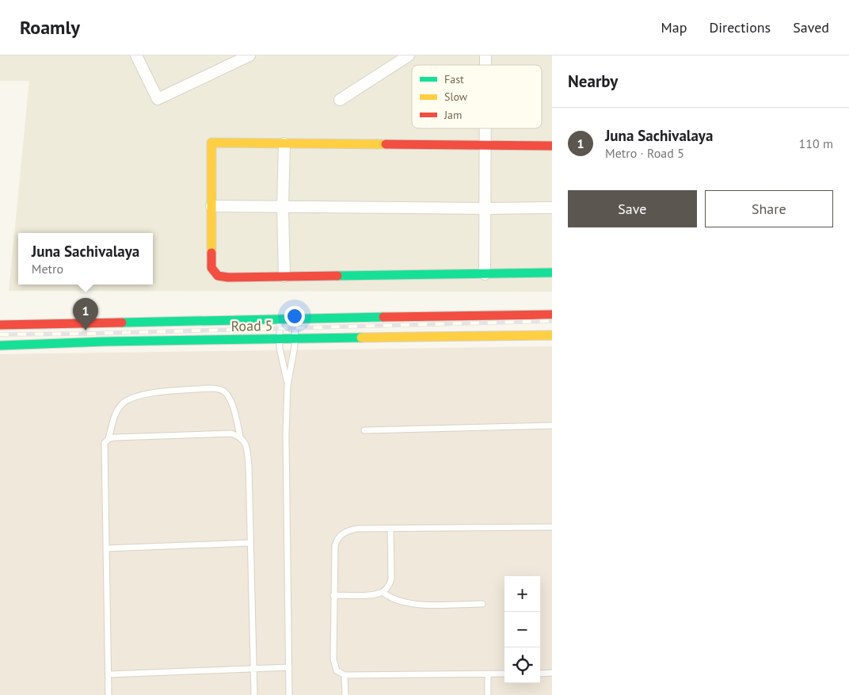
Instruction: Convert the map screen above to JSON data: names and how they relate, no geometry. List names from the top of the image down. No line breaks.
{"streets":{"street":["Road 5"]},"legend":["Fast","Slow","Jam"],"page":{"header":"Roamly","nav":["Map","Directions","Saved"],"heading":"Nearby","list":[{"mark":"1","name":"Juna Sachivalaya","note":"Metro · Road 5","value":"110 m"}],"buttons":["Save","Share"],"popup":["Juna Sachivalaya","Metro"],"pins":"1","map_buttons":["+","−"]}}
